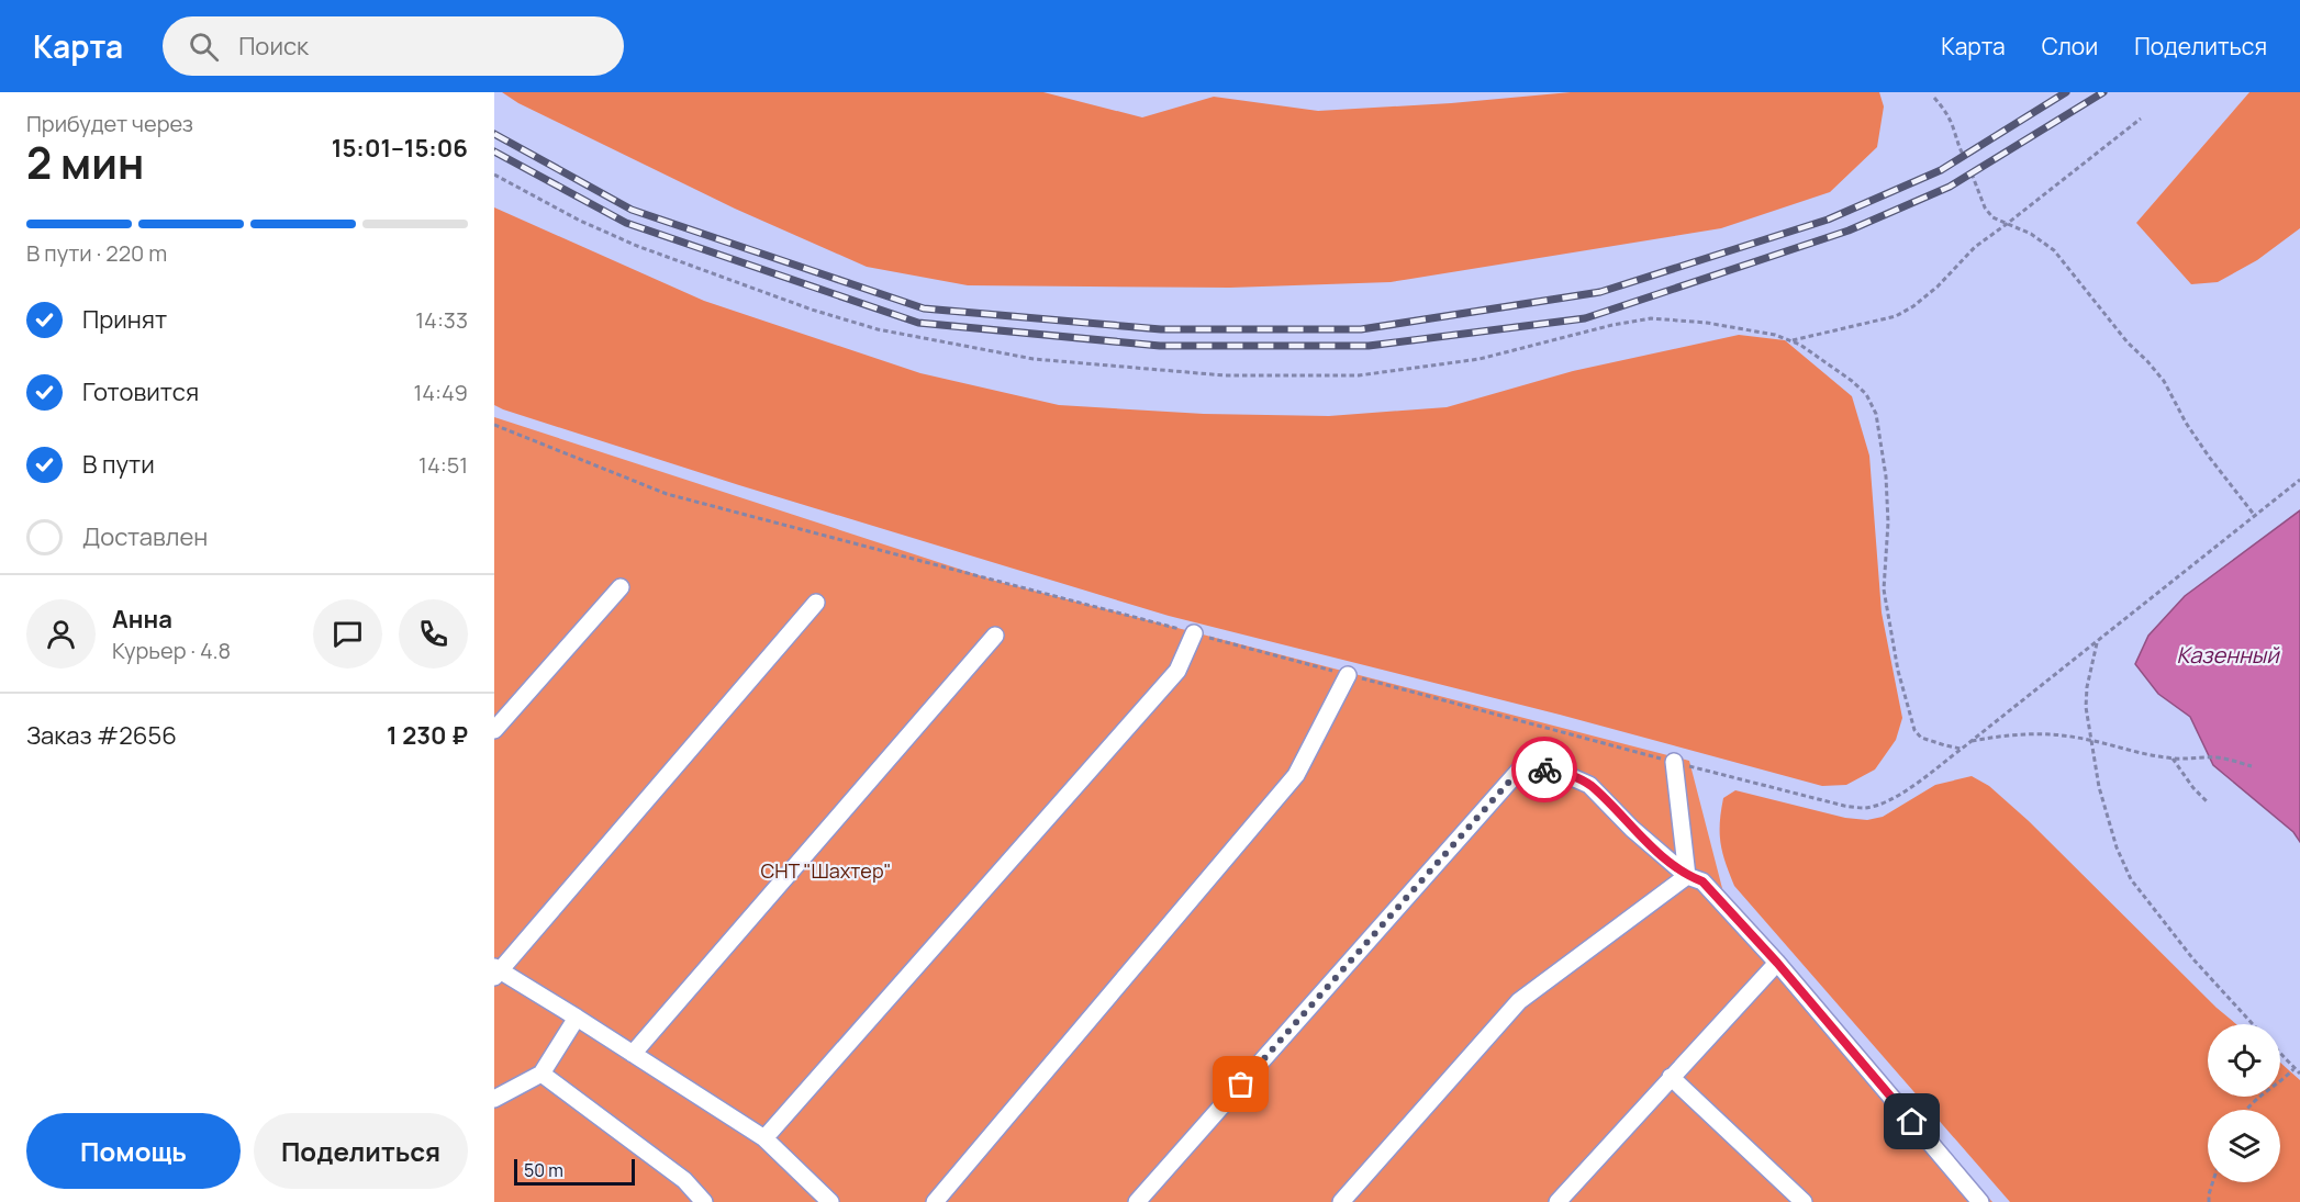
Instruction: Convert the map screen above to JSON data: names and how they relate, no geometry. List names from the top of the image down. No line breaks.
{"water":["Казенный"],"parks":["СНТ \"Шахтер\""],"scale_bar":"50 m","page":{"header":"Карта","search":"Поиск","nav":["Карта","Слои","Поделиться"],"heading":["2 мин","Прибудет через","15:01–15:06"],"panel":["Анна","Курьер · 4.8","Заказ #2656","1 230 ₽"],"bar":"В пути · 220 m","list":[["Принят","14:33"],["Готовится","14:49"],["В пути","14:51"],"Доставлен"],"buttons":["Помощь","Поделиться"],"scale":"50 m"}}
